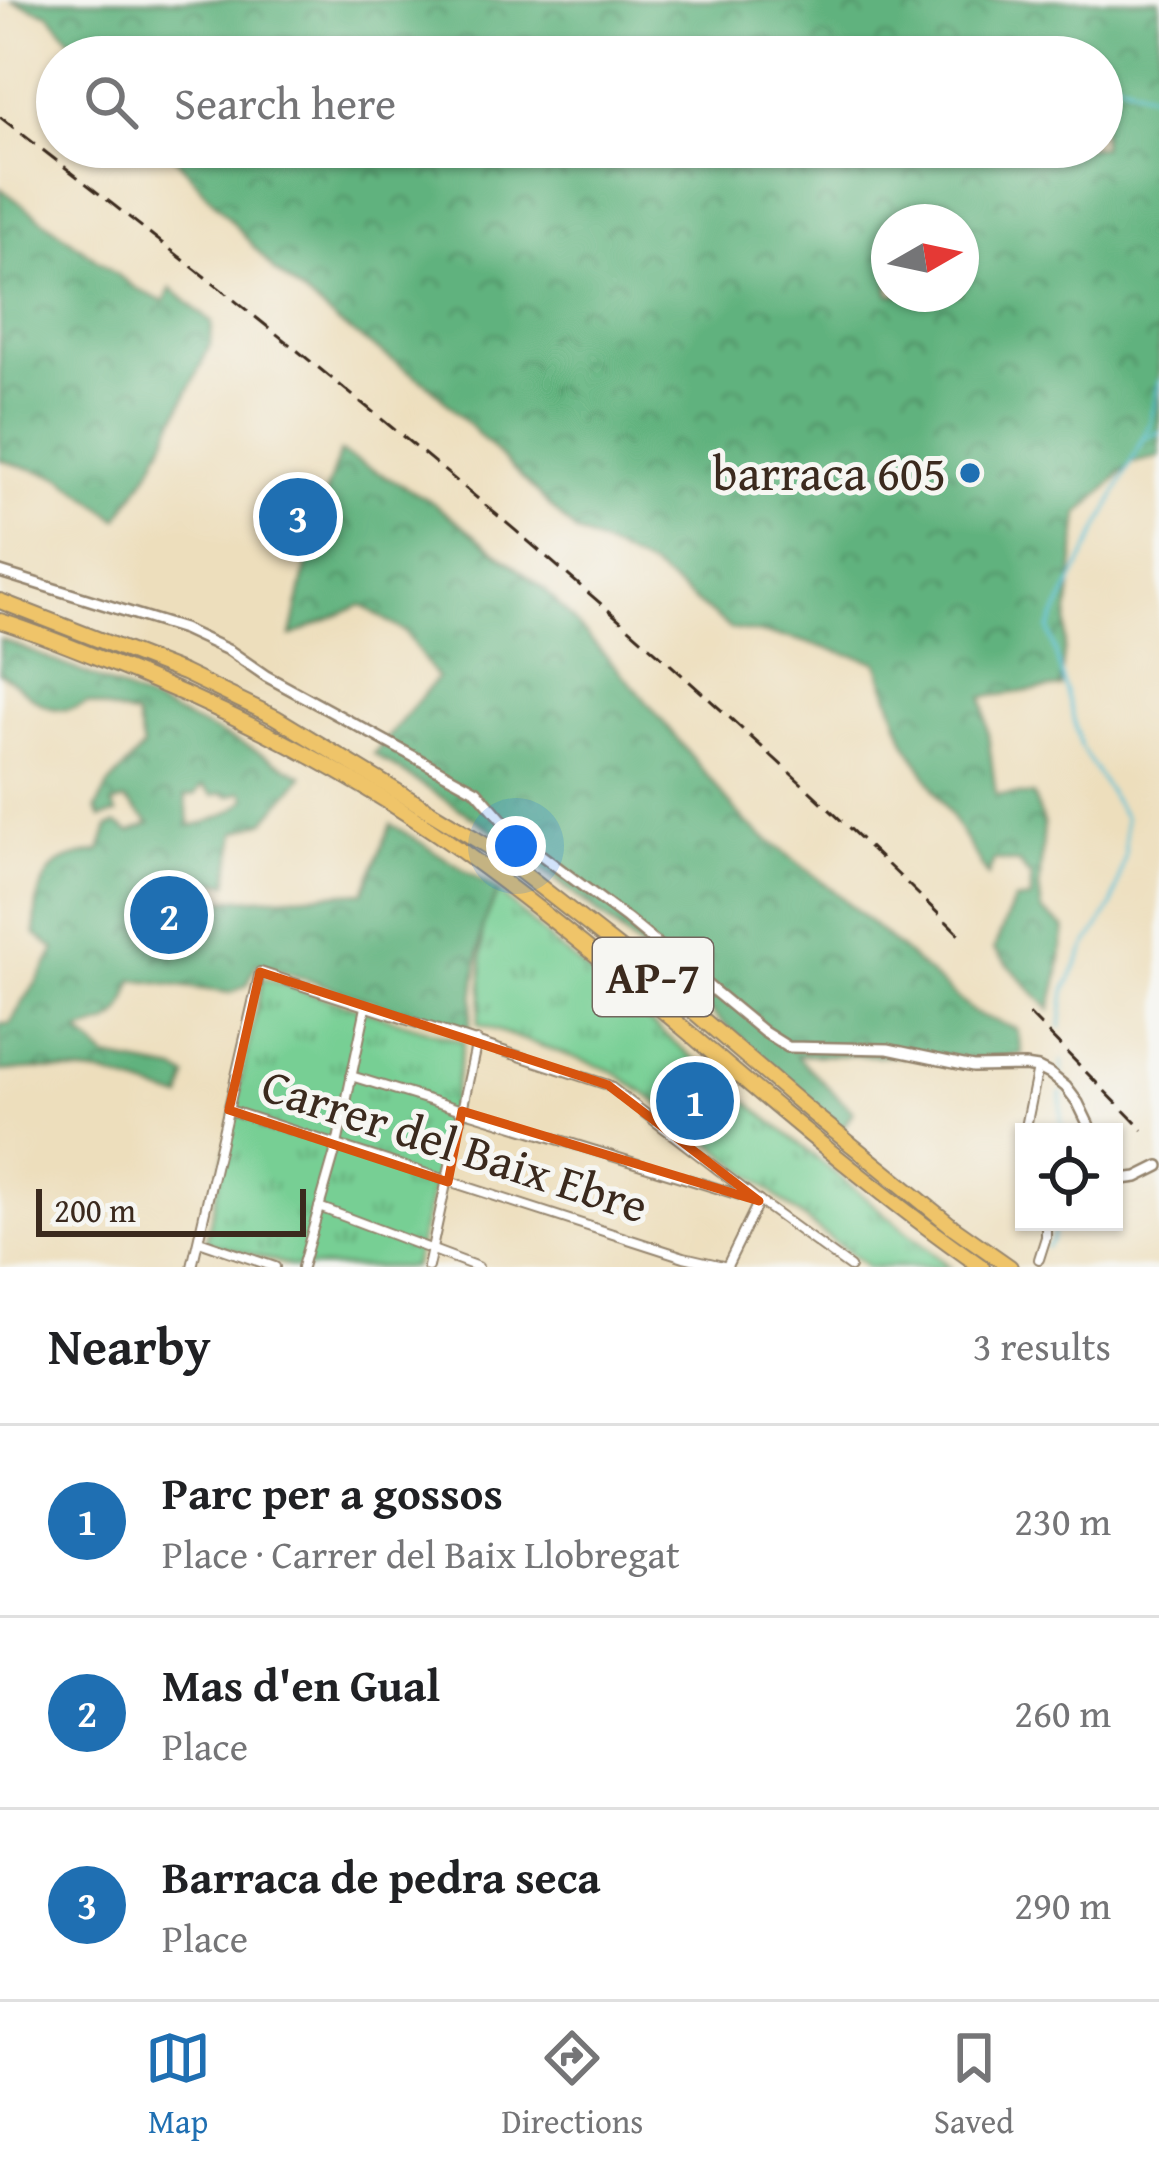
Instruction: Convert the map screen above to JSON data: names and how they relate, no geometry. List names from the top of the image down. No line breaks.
{"streets":{"highway":["AP-7"],"street":["Carrer del Baix Ebre"]},"places":["barraca 605"],"scale_bar":"200 m","north":"right","page":{"search":"Search here","pins":["3","2","1"],"scale":"200 m","heading":["Nearby","3 results"],"list":[{"mark":"1","name":"Parc per a gossos","note":"Place · Carrer del Baix Llobregat","value":"230 m"},{"mark":"2","name":"Mas d'en Gual","note":"Place","value":"260 m"},{"mark":"3","name":"Barraca de pedra seca","note":"Place","value":"290 m"}],"nav":["Map","Directions","Saved"]}}
